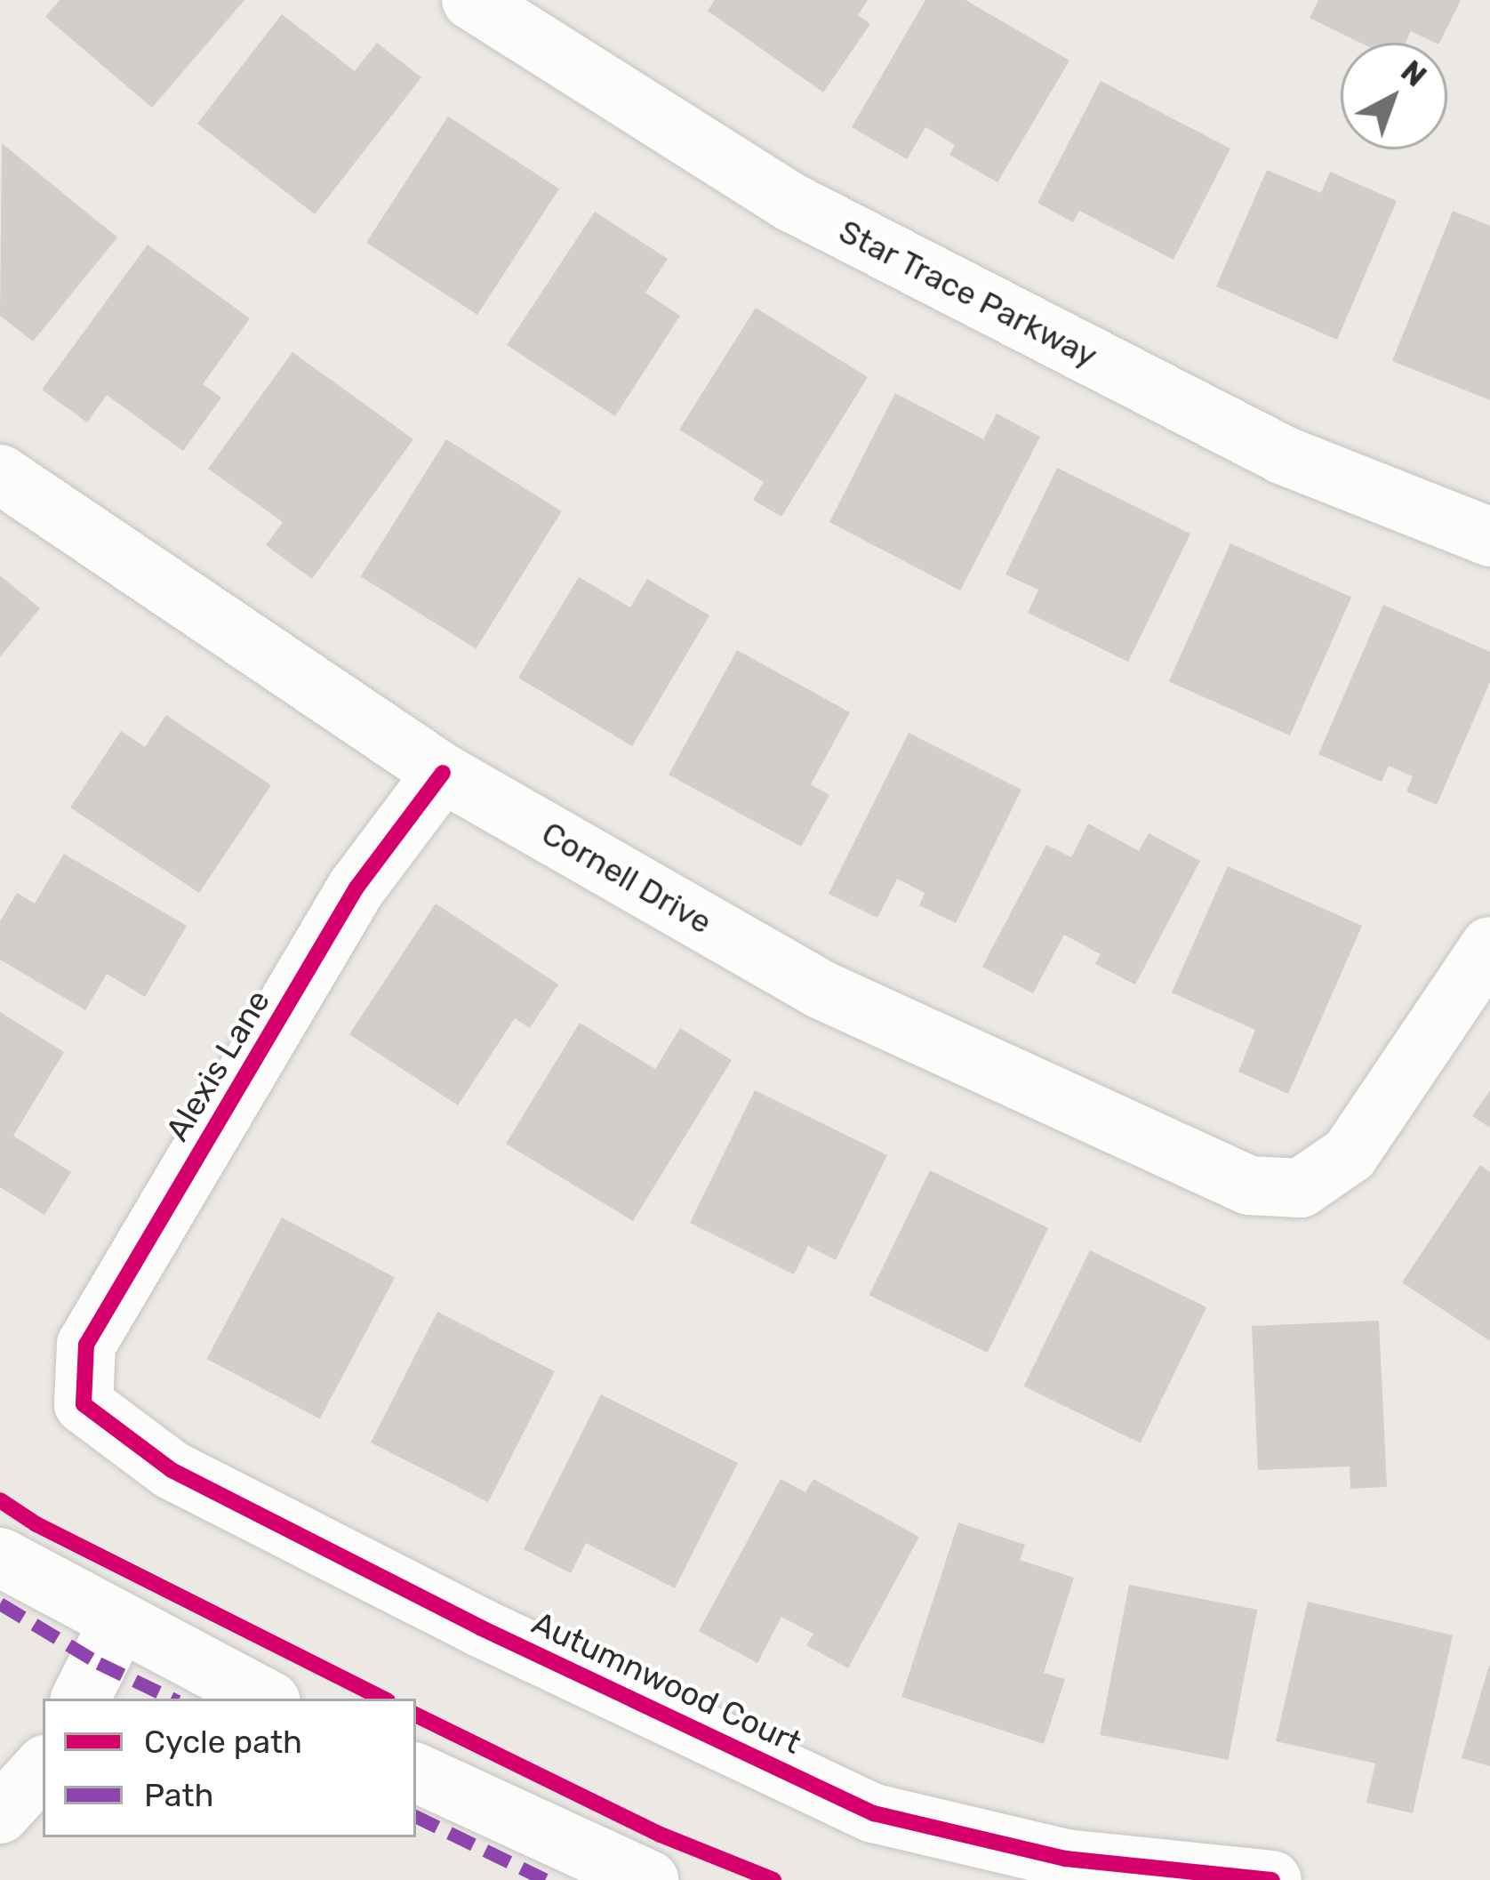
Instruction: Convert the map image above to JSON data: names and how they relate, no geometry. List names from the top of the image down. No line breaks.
{"streets":{"street":["Star Trace Parkway","Cornell Drive","Alexis Lane","Autumnwood Court"]},"crossings":[["Cornell Drive","Alexis Lane"],["Alexis Lane","Autumnwood Court"]],"legend":["Cycle path","Path"],"north":"top right"}
